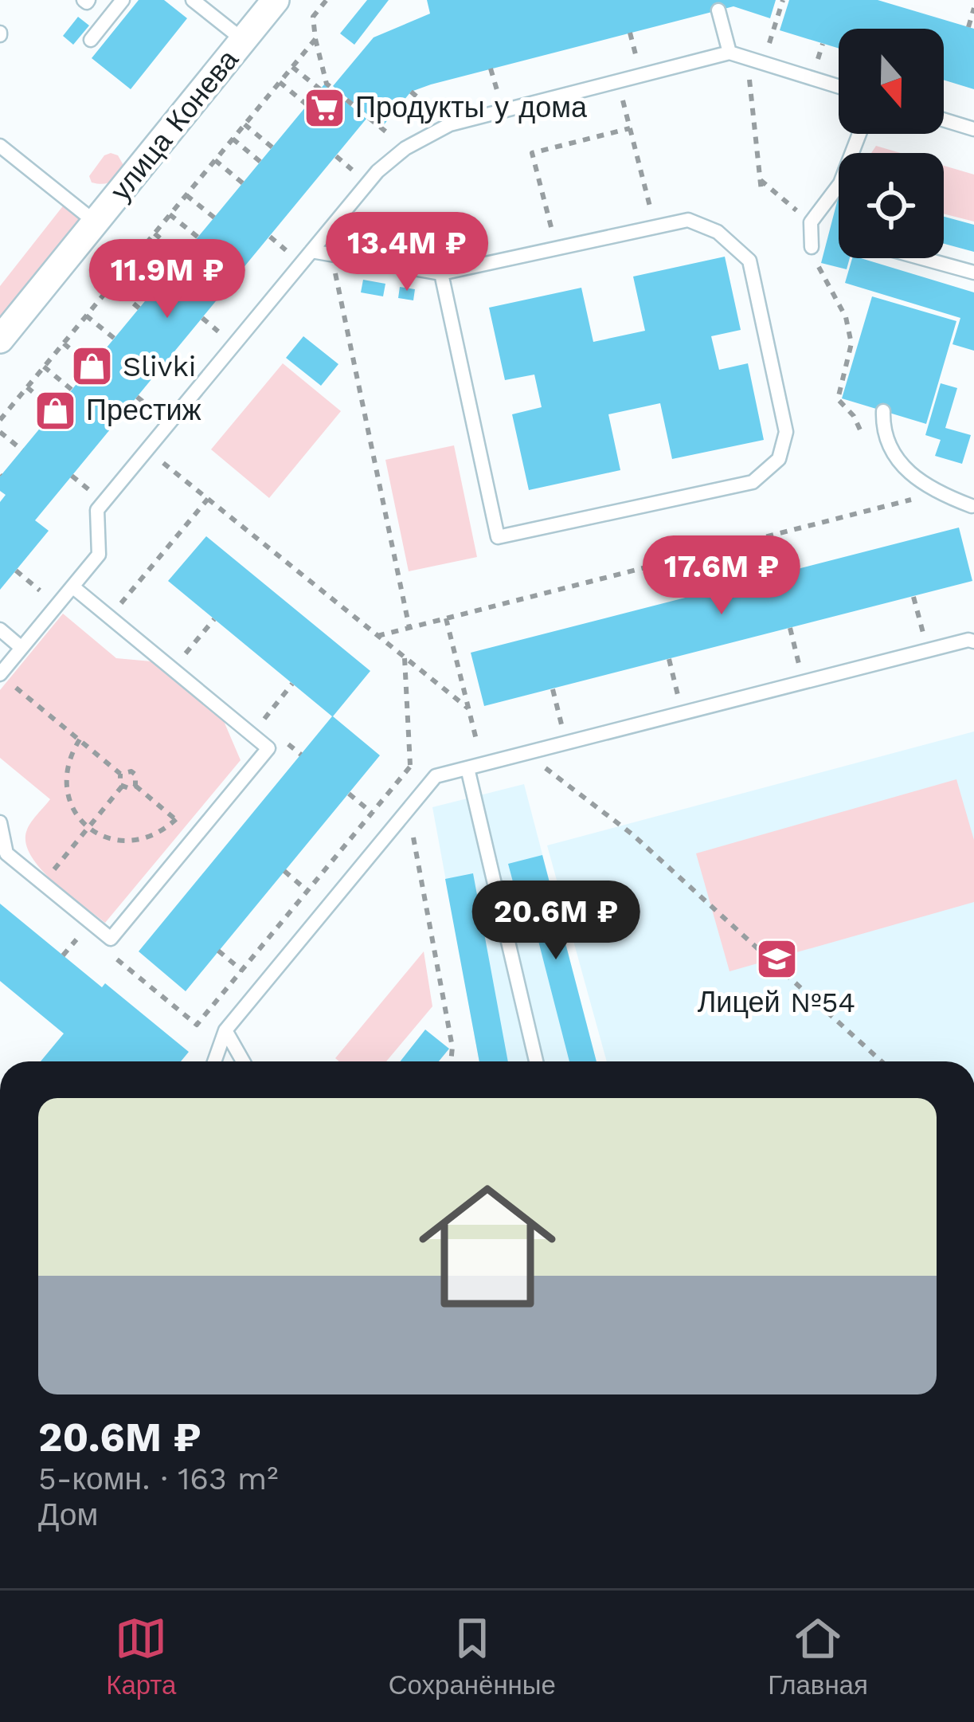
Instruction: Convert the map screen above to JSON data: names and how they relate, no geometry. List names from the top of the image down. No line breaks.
{"streets":{"street":["улица Конева"]},"places":{"supermarket":["Продукты у дома"],"shop":["Slivki","Престиж"],"school or university":["Лицей №54"]},"north":"bottom","page":{"price":["13.4M ₽","11.9M ₽","17.6M ₽","20.6M ₽"],"list":[{"name":"20.6M ₽","note":"5-комн. · 163 m² · Дом"}],"tabs":["Карта","Сохранённые","Главная"]}}
